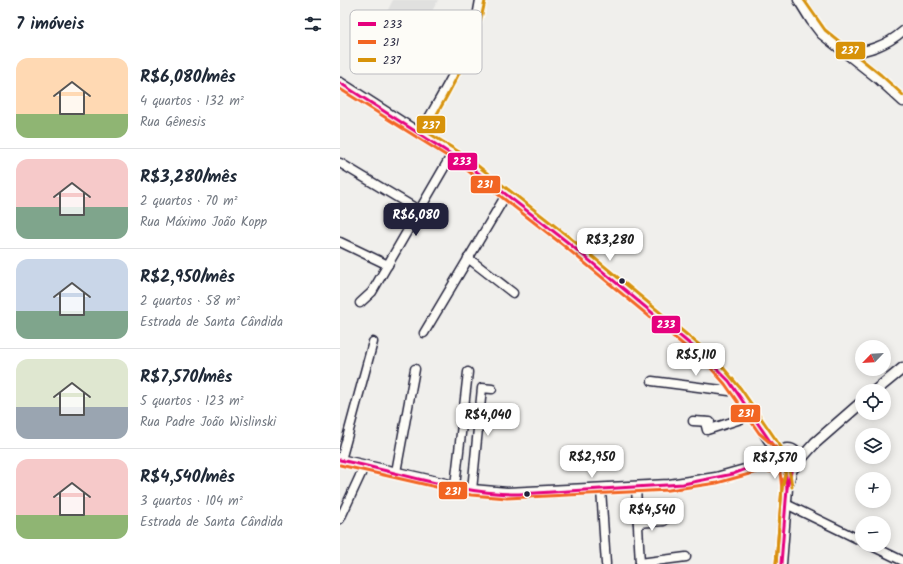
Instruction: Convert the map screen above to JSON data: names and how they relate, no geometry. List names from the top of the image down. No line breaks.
{"lines":["transit line 237","transit line 233","transit line 231"],"legend":["233","231","237"],"north":"bottom left","page":{"heading":"7 imóveis","list":[{"name":"R$6,080/mês","note":"4 quartos · 132 m² · Rua Gênesis"},{"name":"R$3,280/mês","note":"2 quartos · 70 m² · Rua Máximo João Kopp"},{"name":"R$2,950/mês","note":"2 quartos · 58 m² · Estrada de Santa Cândida"},{"name":"R$7,570/mês","note":"5 quartos · 123 m² · Rua Padre João Wislinski"},{"name":"R$4,540/mês","note":"3 quartos · 104 m² · Estrada de Santa Cândida"}],"price":["R$6,080","R$3,280","R$5,110","R$4,040","R$2,950","R$7,570","R$4,540"],"map_buttons":["+","−"]}}
